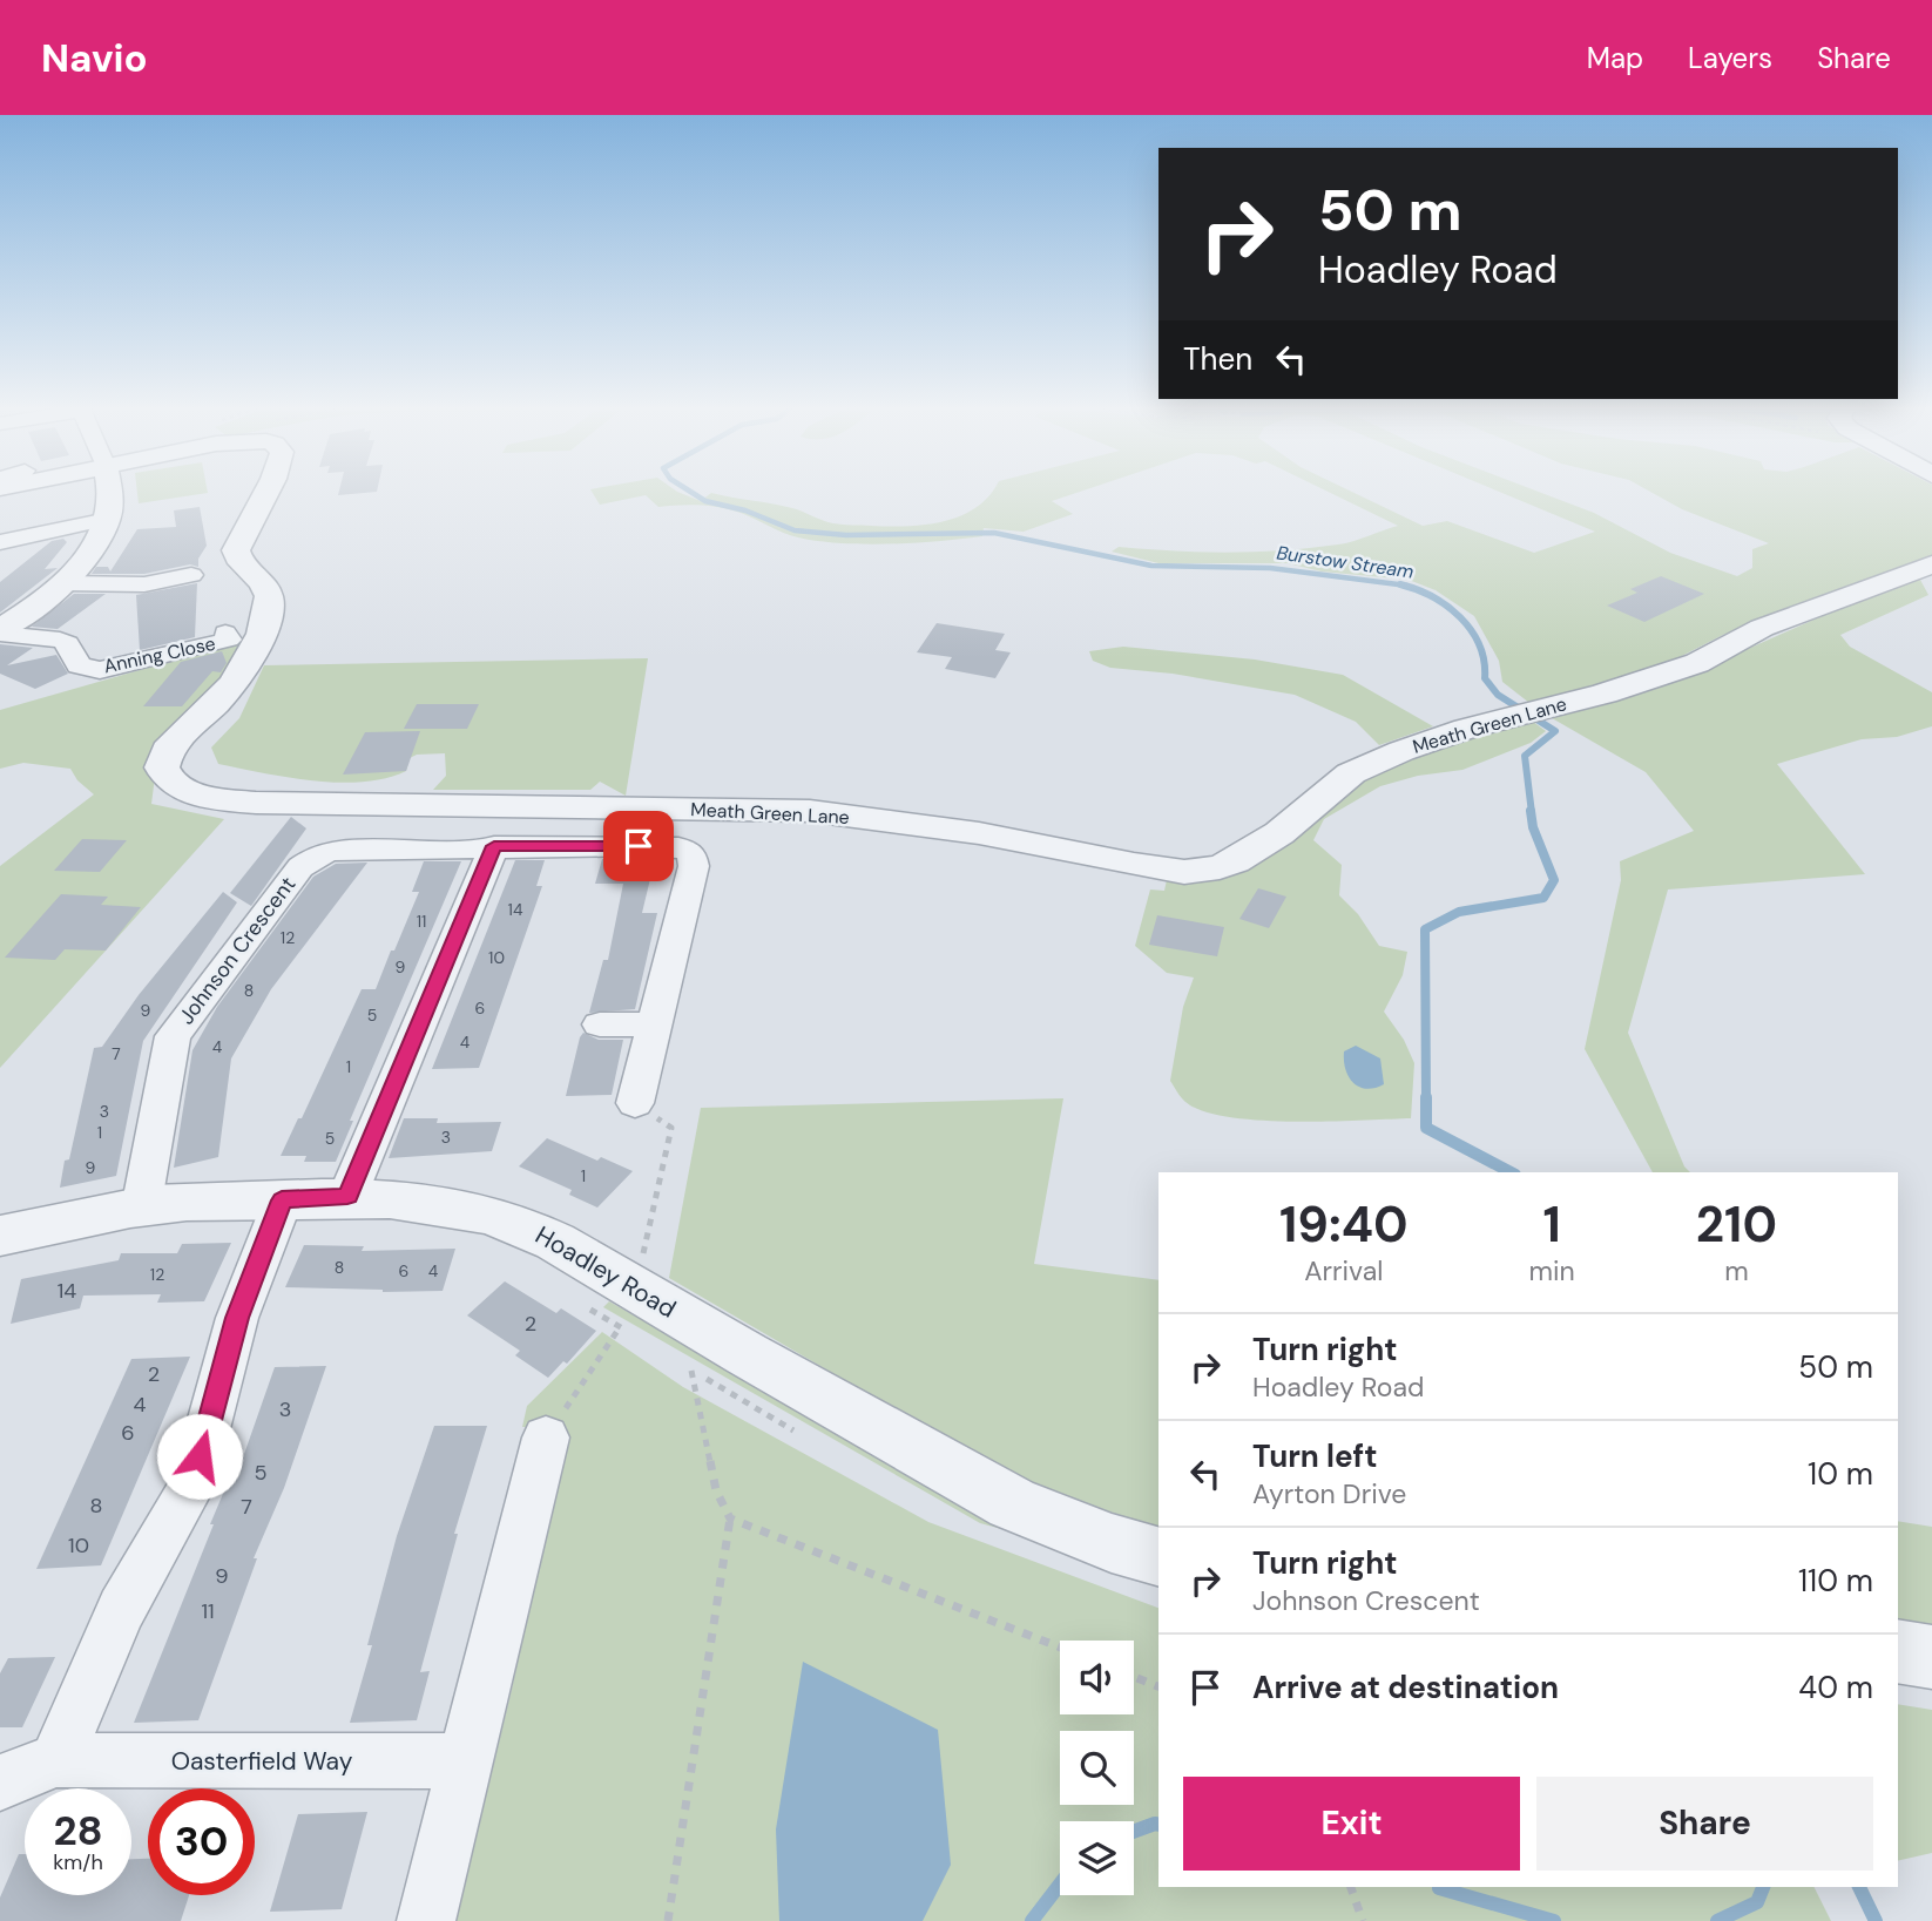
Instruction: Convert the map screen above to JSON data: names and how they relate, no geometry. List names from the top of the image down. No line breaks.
{"streets":{"street":["Anning Close","Meath Green Lane","Johnson Crescent","Hoadley Road","Oasterfield Way"]},"crossings":[["Johnson Crescent","Hoadley Road"]],"water":["Burstow Stream"],"house_numbers":["14","11","12","10","9","8","6","9","5","4","4","7","1","3","1","3","5","9","1","8","6","4","12","14","2","2","4","3","6","5","8","7","10","9","11"],"page":{"header":"Navio","nav":["Map","Layers","Share"],"turn":["50 m","Hoadley Road"],"then":"Then","eta":["19:40","Arrival","1","min","210","m"],"list":[{"name":"Turn right","note":"Hoadley Road","value":"50 m"},{"name":"Turn left","note":"Ayrton Drive","value":"10 m"},{"name":"Turn right","note":"Johnson Crescent","value":"110 m"},{"name":"Arrive at destination","value":"40 m"}],"buttons":["Exit","Share"],"speed":"28 km/h","limit":"30"}}
